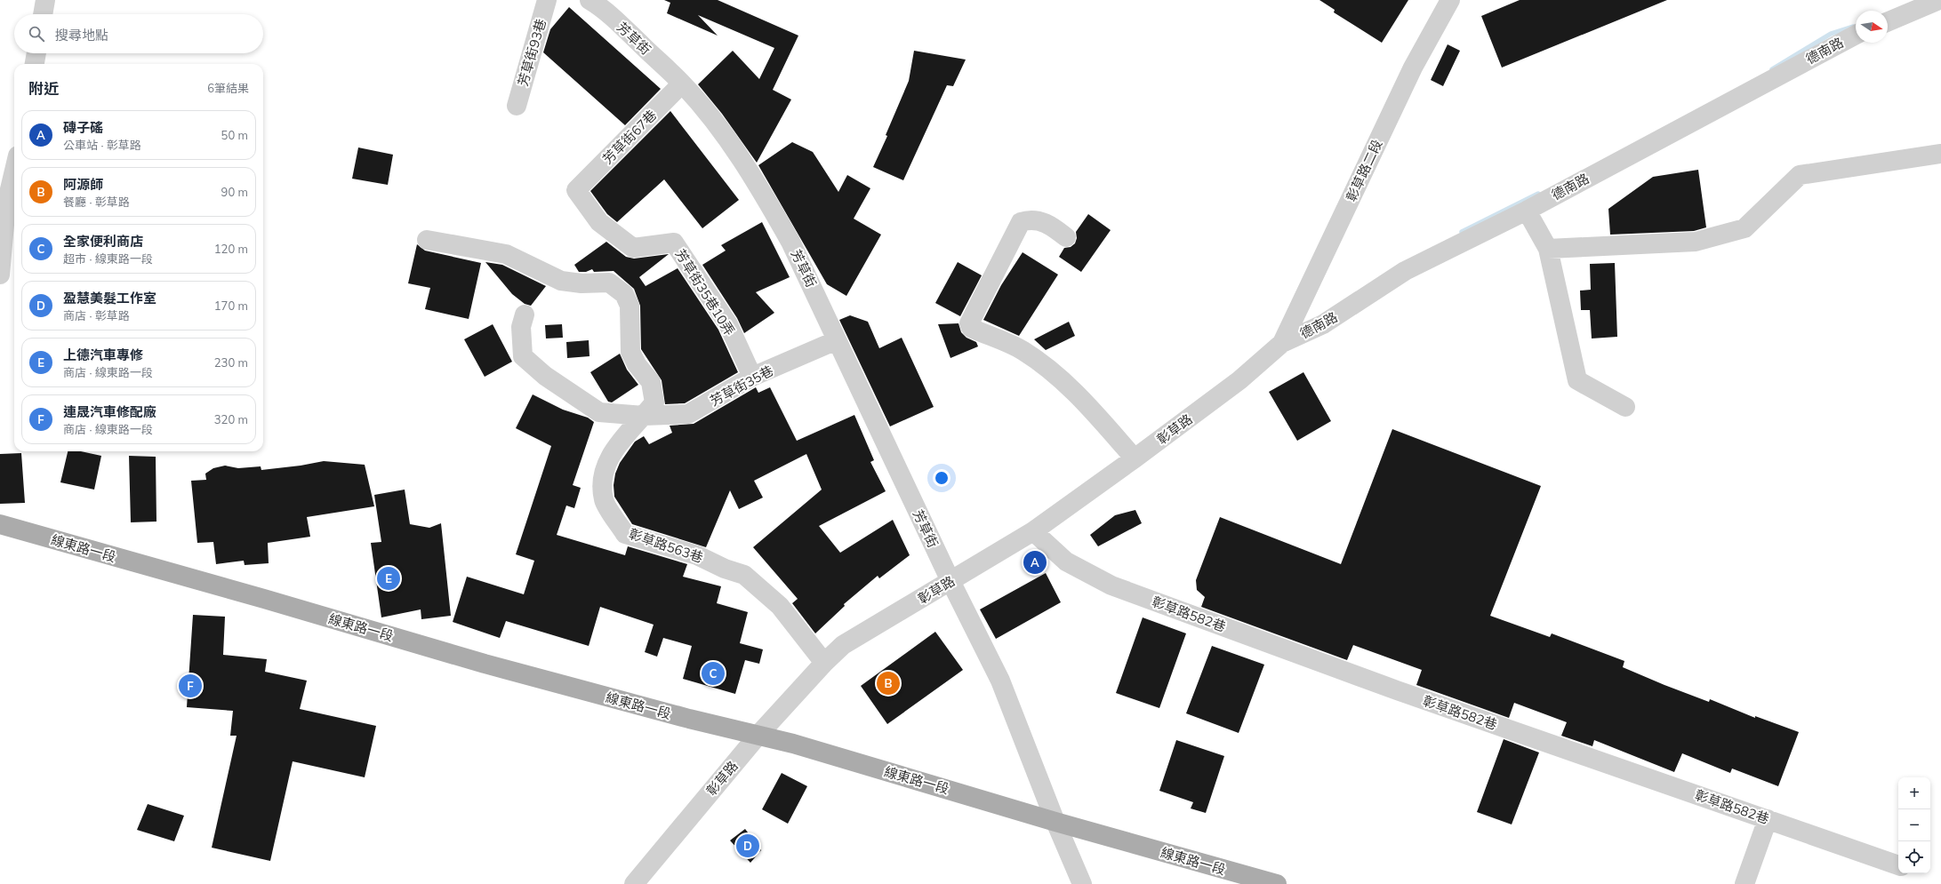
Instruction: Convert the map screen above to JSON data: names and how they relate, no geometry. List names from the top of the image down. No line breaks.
{"streets":{"main road":["線東路一段"],"street":["芳草街","德南路","芳草街93巷","芳草街67巷","彰草路二段","芳草街35巷10弄","芳草街35巷","彰草路","彰草路563巷","彰草路582巷"]},"crossings":[["芳草街","芳草街67巷"],["芳草街","芳草街35巷"],["芳草街","彰草路"],["芳草街","線東路一段"],["德南路","彰草路二段"],["德南路","彰草路"],["芳草街67巷","芳草街35巷10弄"],["彰草路二段","彰草路"],["芳草街35巷10弄","芳草街35巷"],["芳草街35巷","彰草路563巷"],["彰草路","彰草路563巷"],["彰草路","線東路一段"],["彰草路","彰草路582巷"]],"north":"right","page":{"search":"搜尋地點","heading":["附近","6筆結果"],"list":[{"mark":"A","name":"磚子磘","note":"公車站 · 彰草路","value":"50 m"},{"mark":"B","name":"阿源師","note":"餐廳 · 彰草路","value":"90 m"},{"mark":"C","name":"全家便利商店","note":"超市 · 線東路一段","value":"120 m"},{"mark":"D","name":"盈慧美髮工作室","note":"商店 · 彰草路","value":"170 m"},{"mark":"E","name":"上德汽車專修","note":"商店 · 線東路一段","value":"230 m"},{"mark":"F","name":"連晟汽車修配廠","note":"商店 · 線東路一段","value":"320 m"}],"pins":["A","E","C","B","F","D"],"map_buttons":["+","−"]}}
